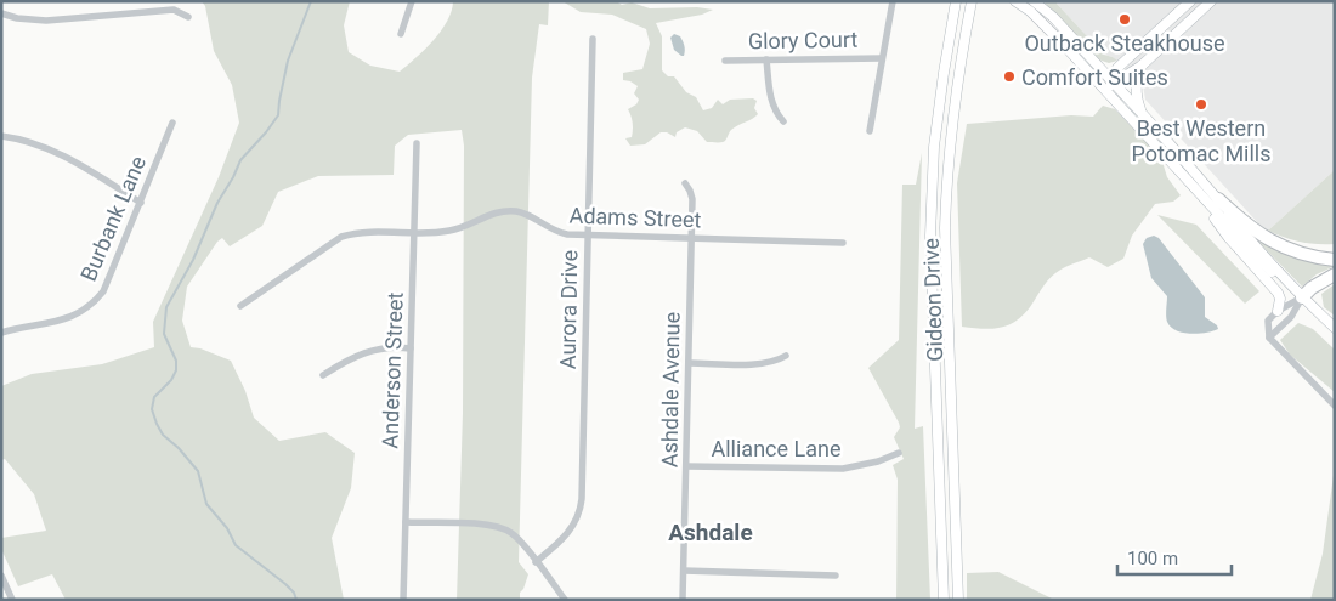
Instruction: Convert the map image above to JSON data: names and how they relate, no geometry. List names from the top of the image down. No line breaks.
{"streets":{"street":["Glory Court","Adams Street","Burbank Lane","Gideon Drive","Aurora Drive","Anderson Street","Ashdale Avenue","Alliance Lane"]},"crossings":[["Adams Street","Aurora Drive"],["Adams Street","Anderson Street"],["Adams Street","Ashdale Avenue"],["Ashdale Avenue","Alliance Lane"]],"districts":["Ashdale"],"places":["Outback Steakhouse","Comfort Suites","Best Western Potomac Mills"],"scale_bar":"100 m"}
